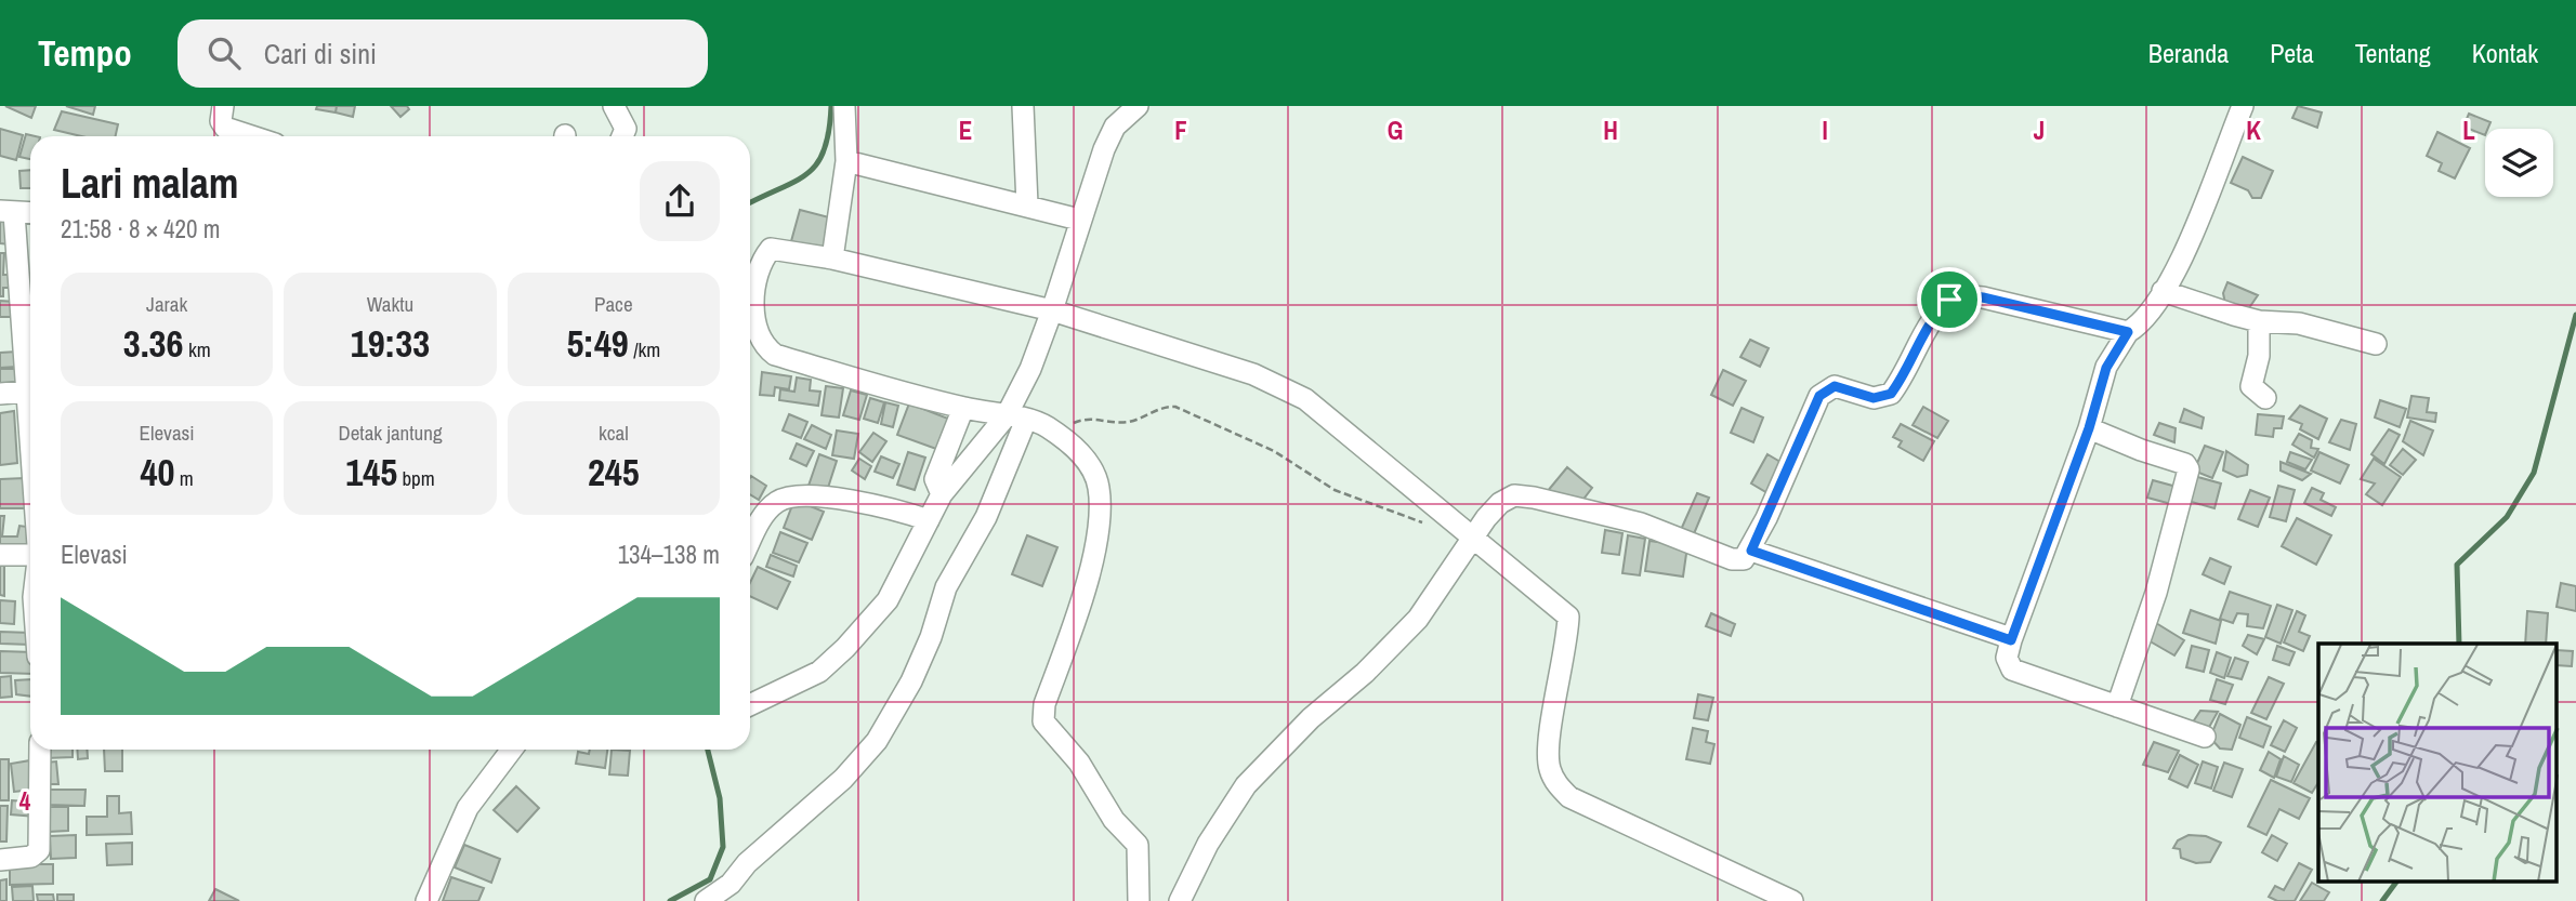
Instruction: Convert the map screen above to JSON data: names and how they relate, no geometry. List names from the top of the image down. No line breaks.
{"page":{"header":"Tempo","search":"Cari di sini","nav":["Beranda","Peta","Tentang","Kontak"],"heading":["Lari malam","21:58 · 8 × 420 m"],"stats":[["Jarak","3.36 km"],["Waktu","19:33"],["Pace","5:49 /km"],["Elevasi","40 m"],["Detak jantung","145 bpm"],["kcal","245"]],"chart":["Elevasi","134–138 m"]},"grid":{"columns":["E","F","G","H","I","J","K","L"],"rows":["4"]}}
